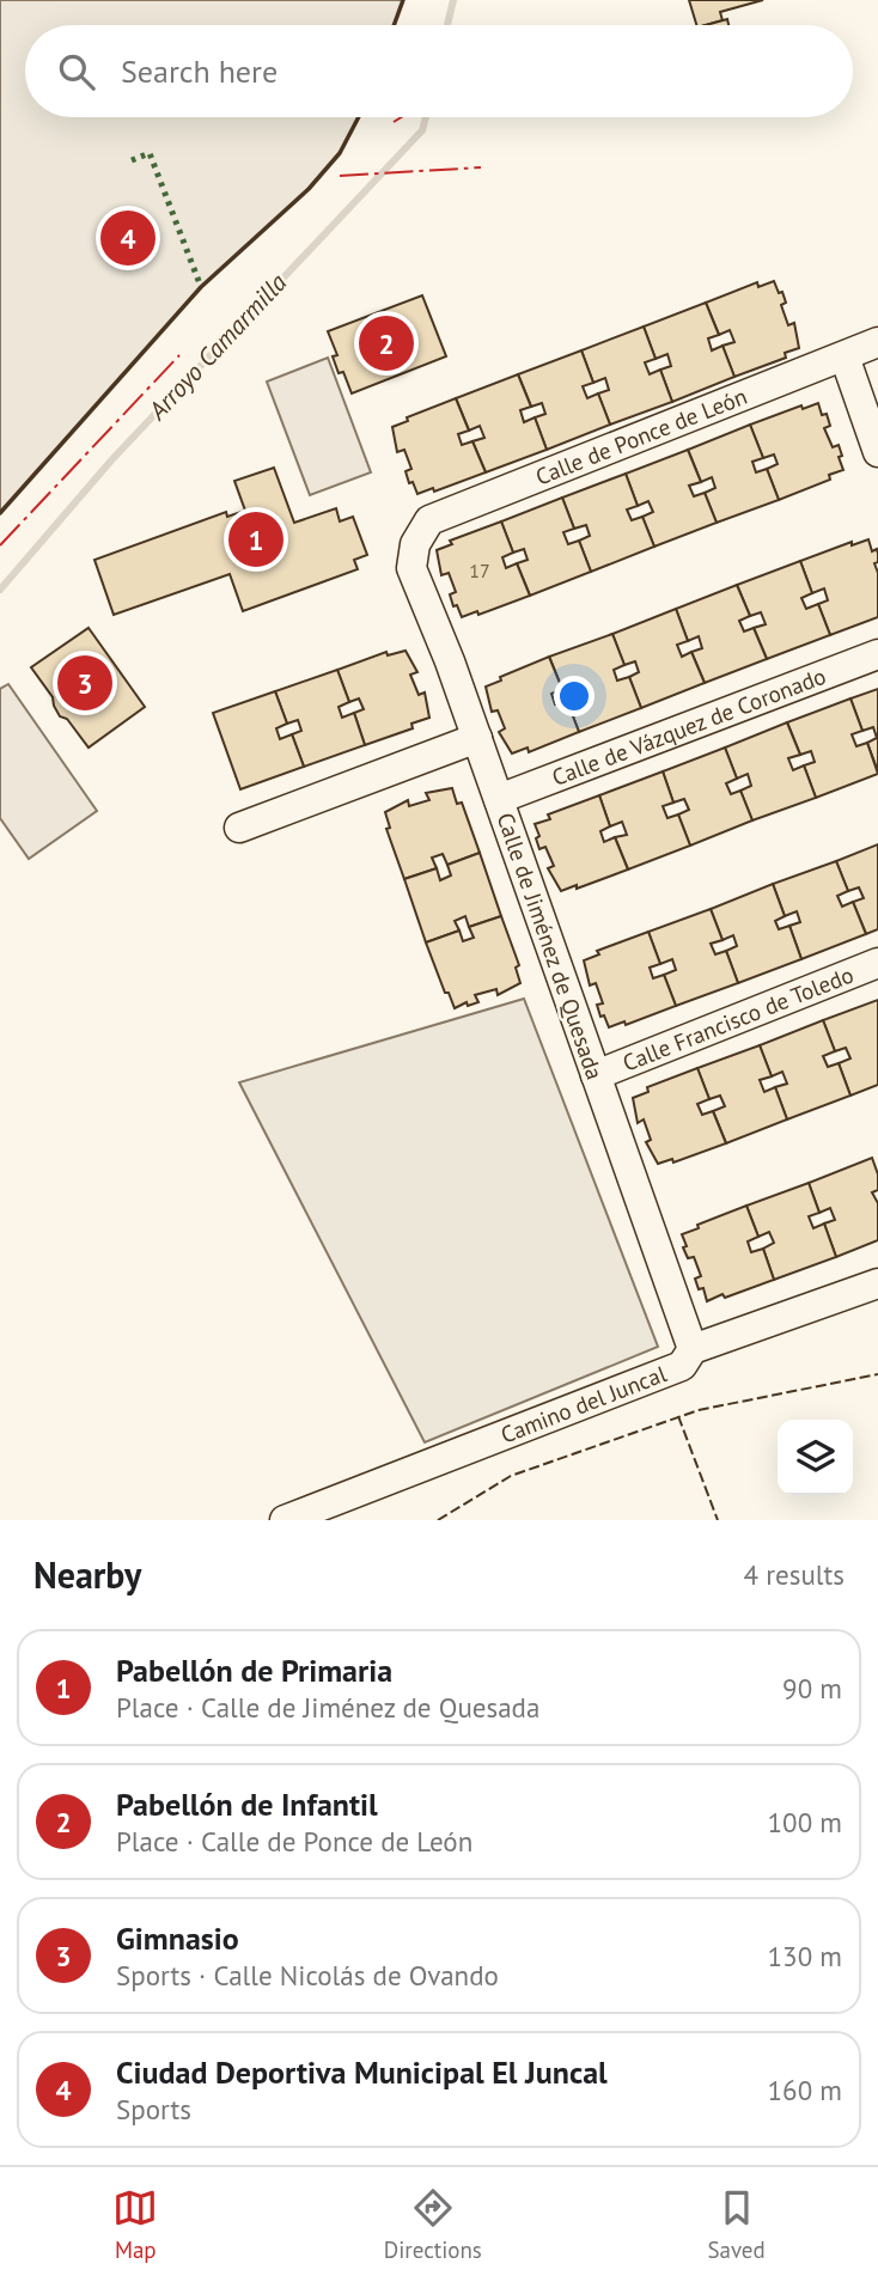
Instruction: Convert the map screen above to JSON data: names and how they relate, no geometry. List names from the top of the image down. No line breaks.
{"streets":{"street":["Calle de Ponce de León","Calle de Vázquez de Coronado","Calle de Jiménez de Quesada","Calle Francisco de Toledo","Camino del Juncal"]},"crossings":[["Calle de Ponce de León","Calle de Jiménez de Quesada"],["Calle de Vázquez de Coronado","Calle de Jiménez de Quesada"],["Calle de Jiménez de Quesada","Calle Francisco de Toledo"],["Calle de Jiménez de Quesada","Camino del Juncal"]],"water":["Arroyo Camarmilla"],"house_numbers":["17"],"page":{"search":"Search here","pins":["4","2","1","3"],"heading":["Nearby","4 results"],"list":[{"mark":"1","name":"Pabellón de Primaria","note":"Place · Calle de Jiménez de Quesada","value":"90 m"},{"mark":"2","name":"Pabellón de Infantil","note":"Place · Calle de Ponce de León","value":"100 m"},{"mark":"3","name":"Gimnasio","note":"Sports · Calle Nicolás de Ovando","value":"130 m"},{"mark":"4","name":"Ciudad Deportiva Municipal El Juncal","note":"Sports","value":"160 m"}],"nav":["Map","Directions","Saved"]}}
